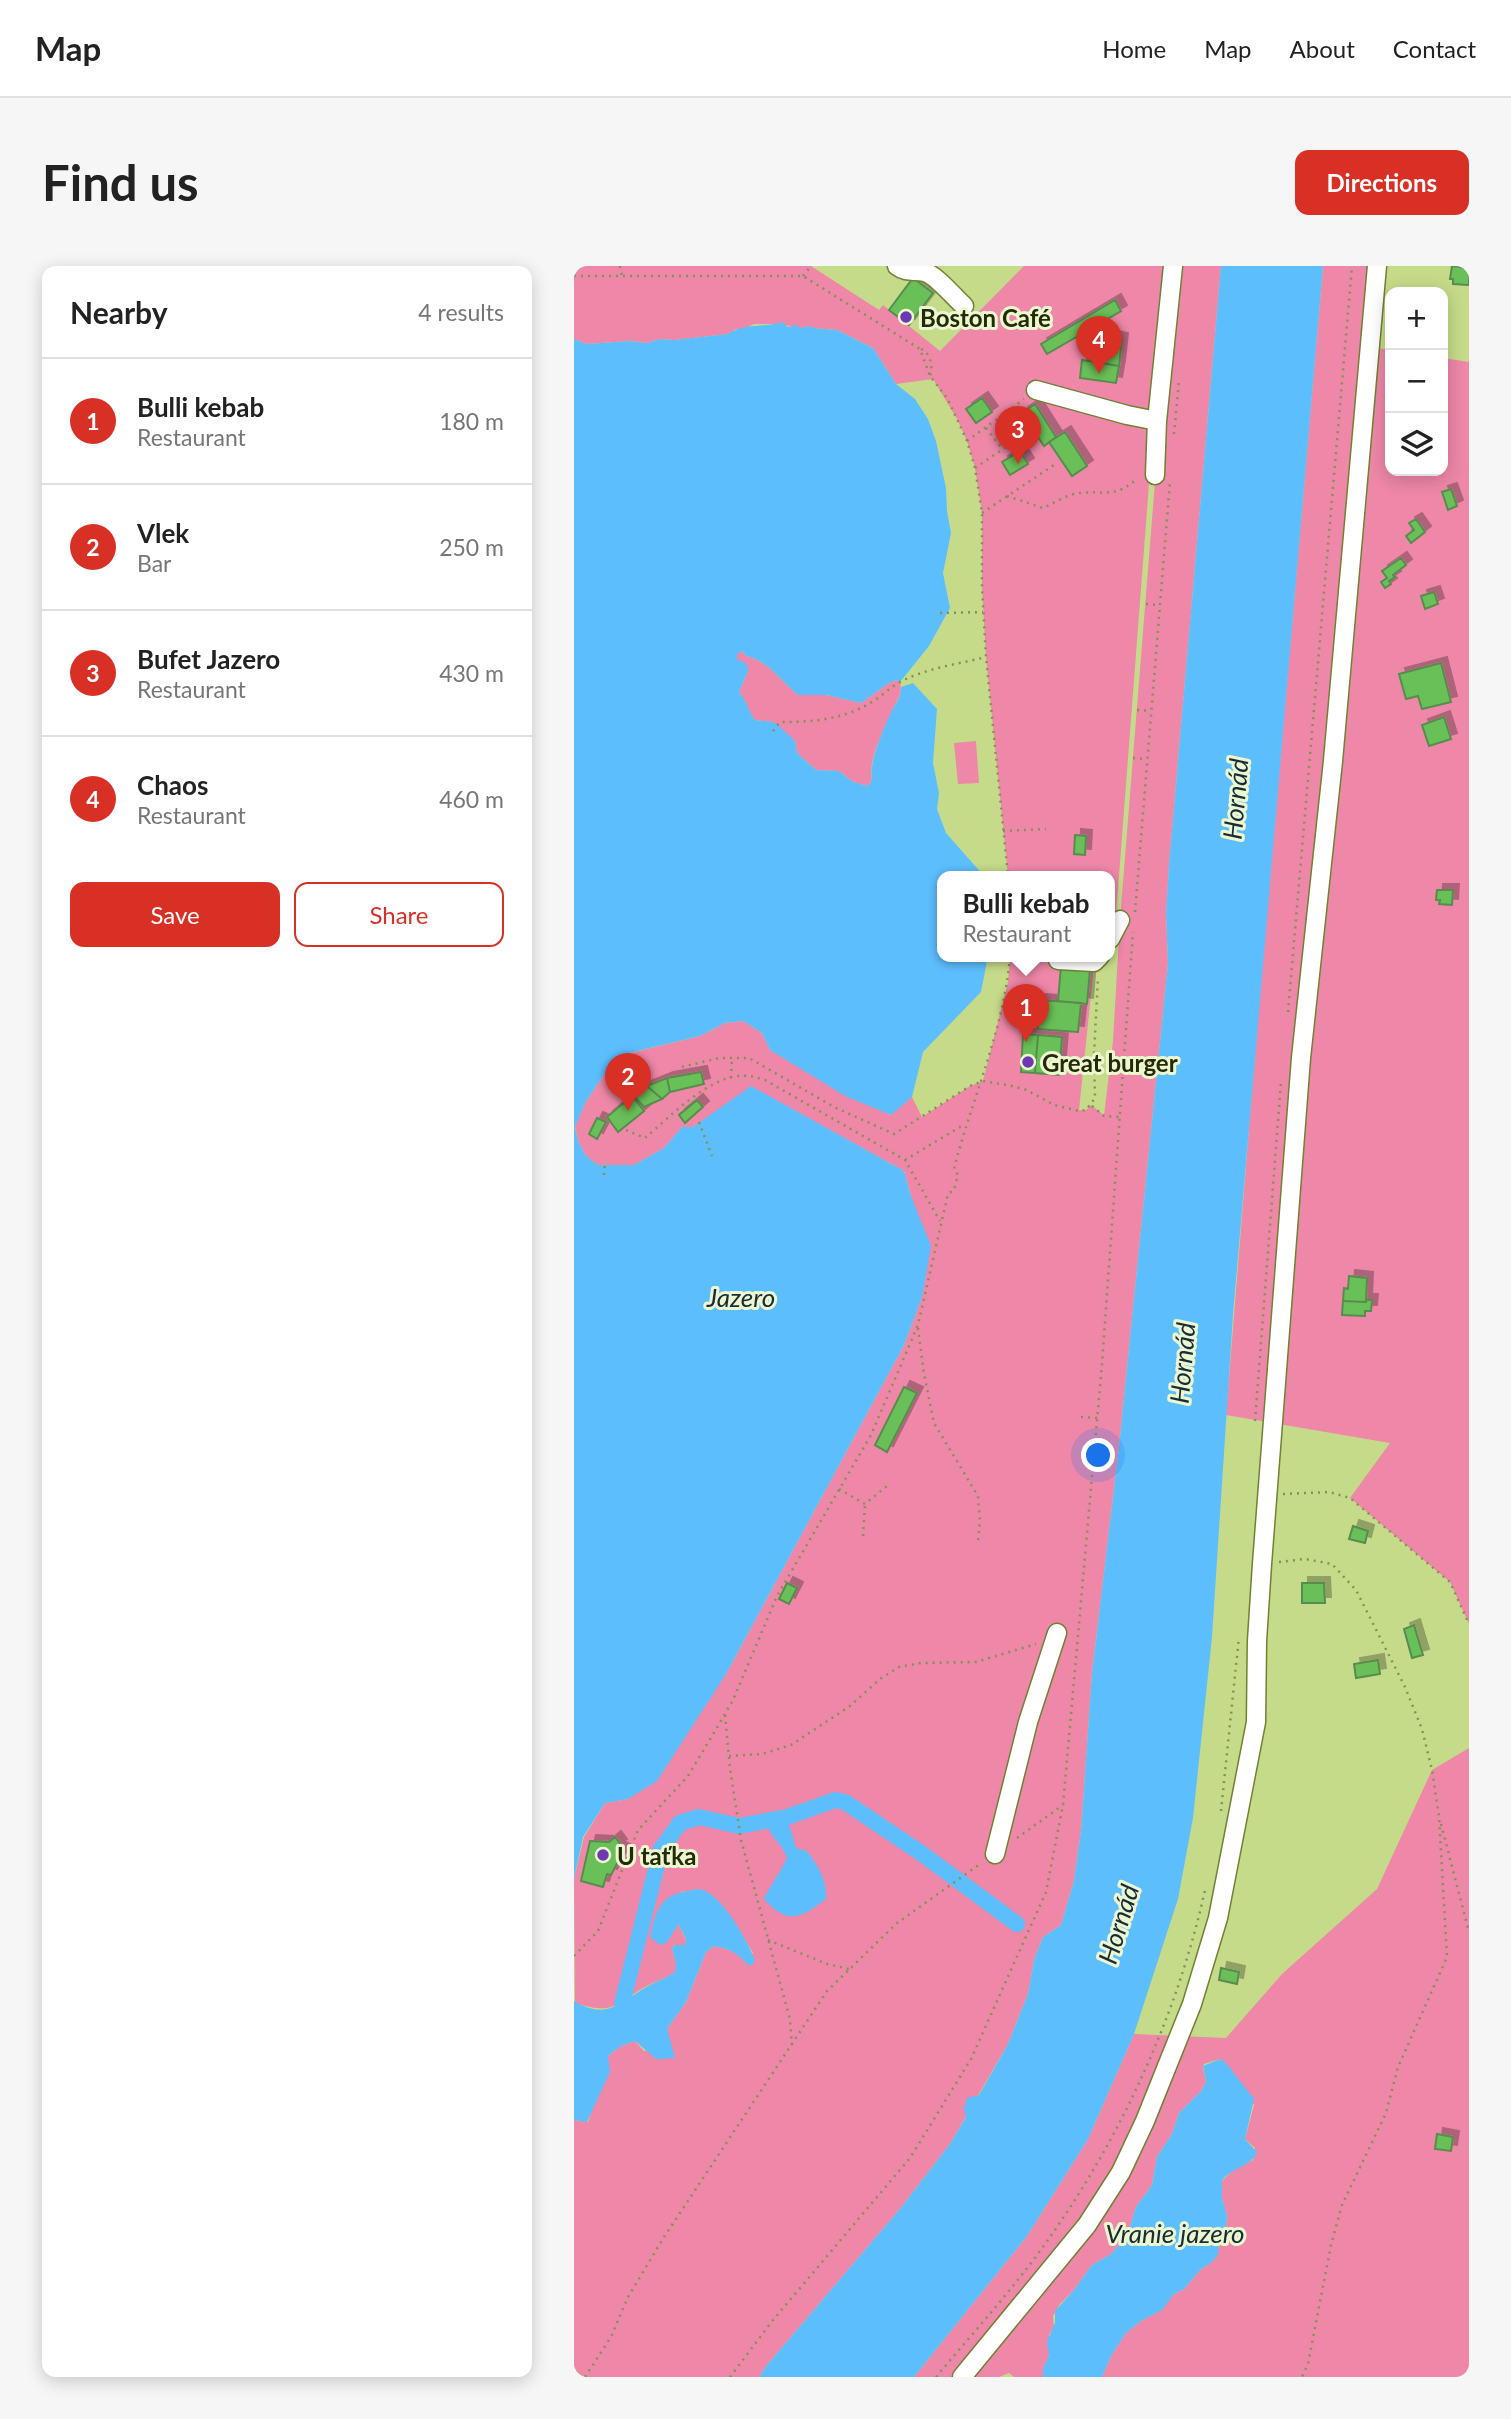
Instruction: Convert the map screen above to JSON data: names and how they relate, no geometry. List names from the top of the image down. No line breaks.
{"water":["Hornád","Jazero","Vranie jazero"],"places":["Boston Café","Great burger","U taťka"],"page":{"header":"Map","nav":["Home","Map","About","Contact"],"buttons":["Directions",["Save","Share"]],"title":"Find us","heading":["Nearby","4 results"],"map_buttons":["+","−"],"pins":["4","3","1","2"],"list":[{"mark":"1","name":"Bulli kebab","note":"Restaurant","value":"180 m"},{"mark":"2","name":"Vlek","note":"Bar","value":"250 m"},{"mark":"3","name":"Bufet Jazero","note":"Restaurant","value":"430 m"},{"mark":"4","name":"Chaos","note":"Restaurant","value":"460 m"}],"popup":["Bulli kebab","Restaurant"]}}
